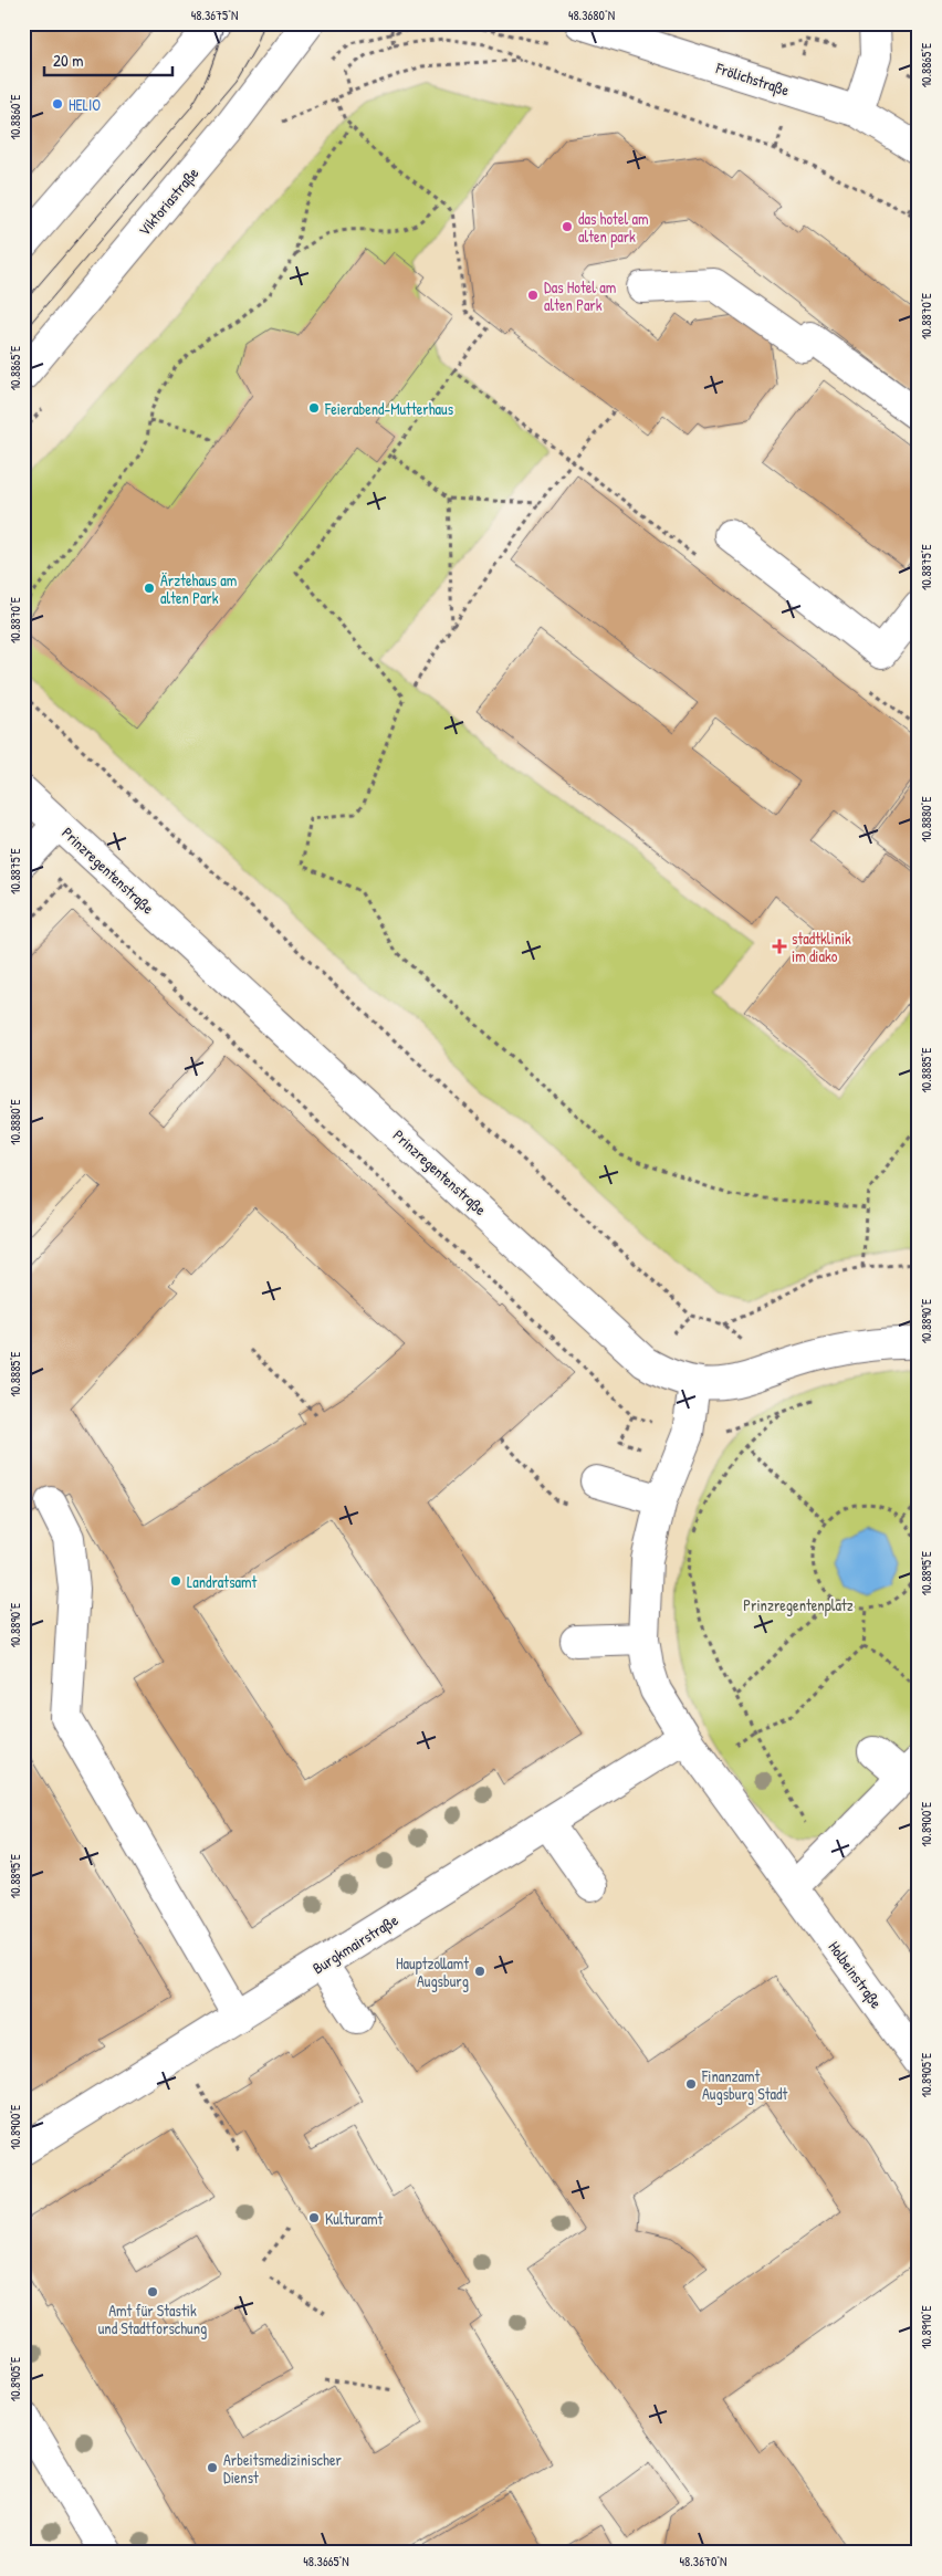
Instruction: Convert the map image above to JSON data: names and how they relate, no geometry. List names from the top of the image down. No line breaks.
{"streets":{"street":["Frölichstraße","Viktoriastraße","Prinzregentenstraße","Burgkmairstraße","Holbeinstraße"]},"parks":["Prinzregentenplatz"],"places":{"other":["HELIO","das hotel am alten park","Das Hotel am alten Park","Feierabend-Mutterhaus","Ärztehaus am alten Park","Landratsamt","Hauptzollamt Augsburg","Finanzamt Augsburg Stadt","Kulturamt","Amt für Stastik und Stadtforschung","Arbeitsmedizinischer Dienst"],"health":["stadtklinik im diako"]},"scale_bar":"20 m","coordinates":["48.3675°N","48.3680°N","10.8865°E","10.8860°E","10.8870°E","10.8875°E","10.8880°E","10.8885°E","10.8890°E","10.8895°E","10.8900°E","10.8905°E","10.8910°E","48.3665°N","48.3670°N"]}
